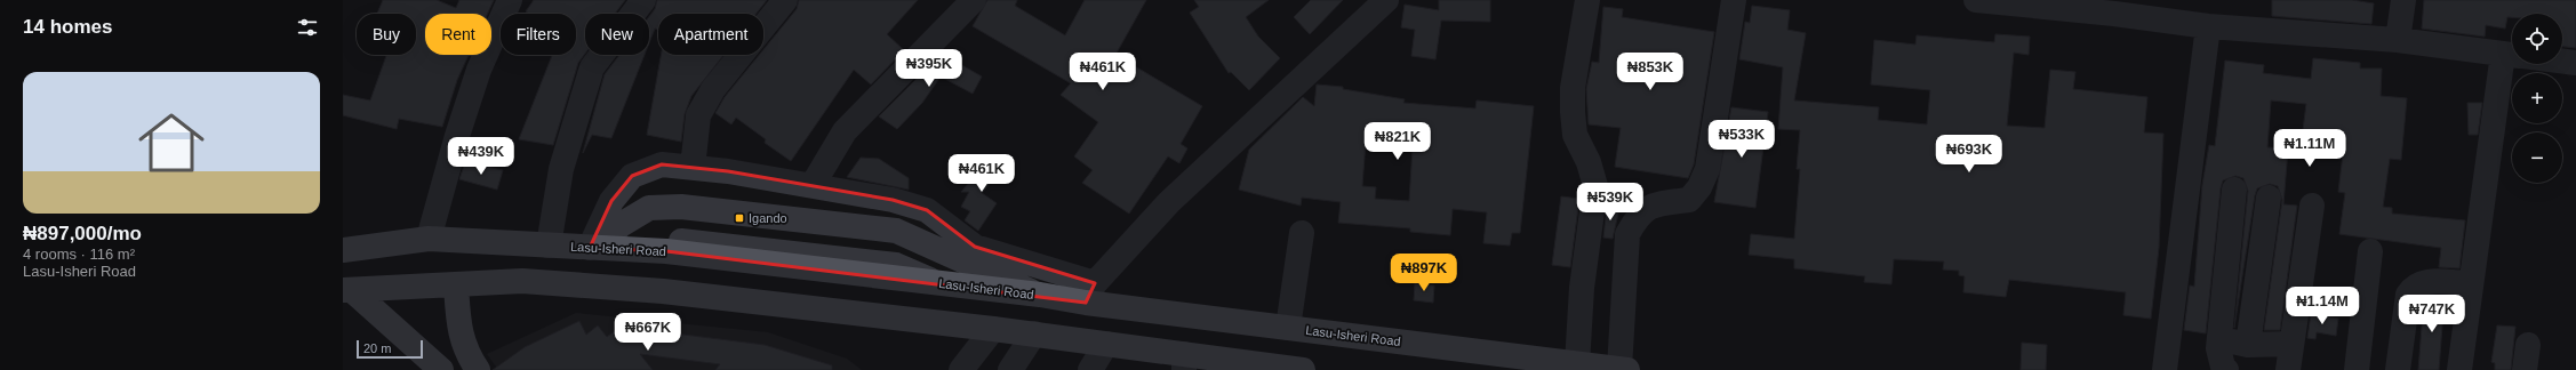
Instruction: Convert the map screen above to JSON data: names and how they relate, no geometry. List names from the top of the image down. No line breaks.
{"streets":{"main road":["Lasu-Isheri Road"]},"places":{"transit":["Igando"]},"scale_bar":"20 m","page":{"heading":"14 homes","map_buttons":["+","−"],"chip":["Buy","Rent","Filters","New","Apartment"],"price":["₦395K","₦461K","₦853K","₦533K","₦821K","₦1.11M","₦693K","₦439K","₦461K","₦539K","₦897K","₦1.14M","₦747K","₦667K"],"list":[{"name":"₦897,000/mo","note":"4 rooms · 116 m² · Lasu-Isheri Road"}],"scale":"20 m"}}
